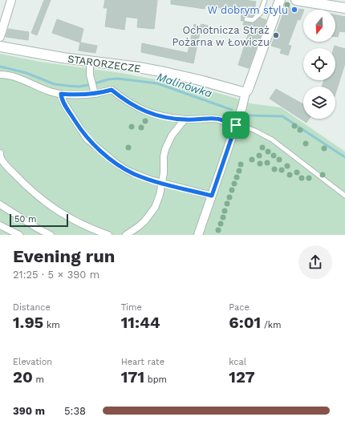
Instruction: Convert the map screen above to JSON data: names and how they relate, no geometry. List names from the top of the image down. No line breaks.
{"streets":{"street":["STARORZECZE"]},"water":["Malinówka"],"places":["W dobrym stylu","Ochotnicza Straż Pożarna w Łowiczu"],"scale_bar":"50 m","north":"bottom","page":{"scale":"50 m","heading":["Evening run","21:25 · 5 × 390 m"],"stats":[["Distance","1.95 km"],["Time","11:44"],["Pace","6:01 /km"],["Elevation","20 m"],["Heart rate","171 bpm"],["kcal","127"]],"list":[{"name":"390 m","note":"5:38"}]}}
